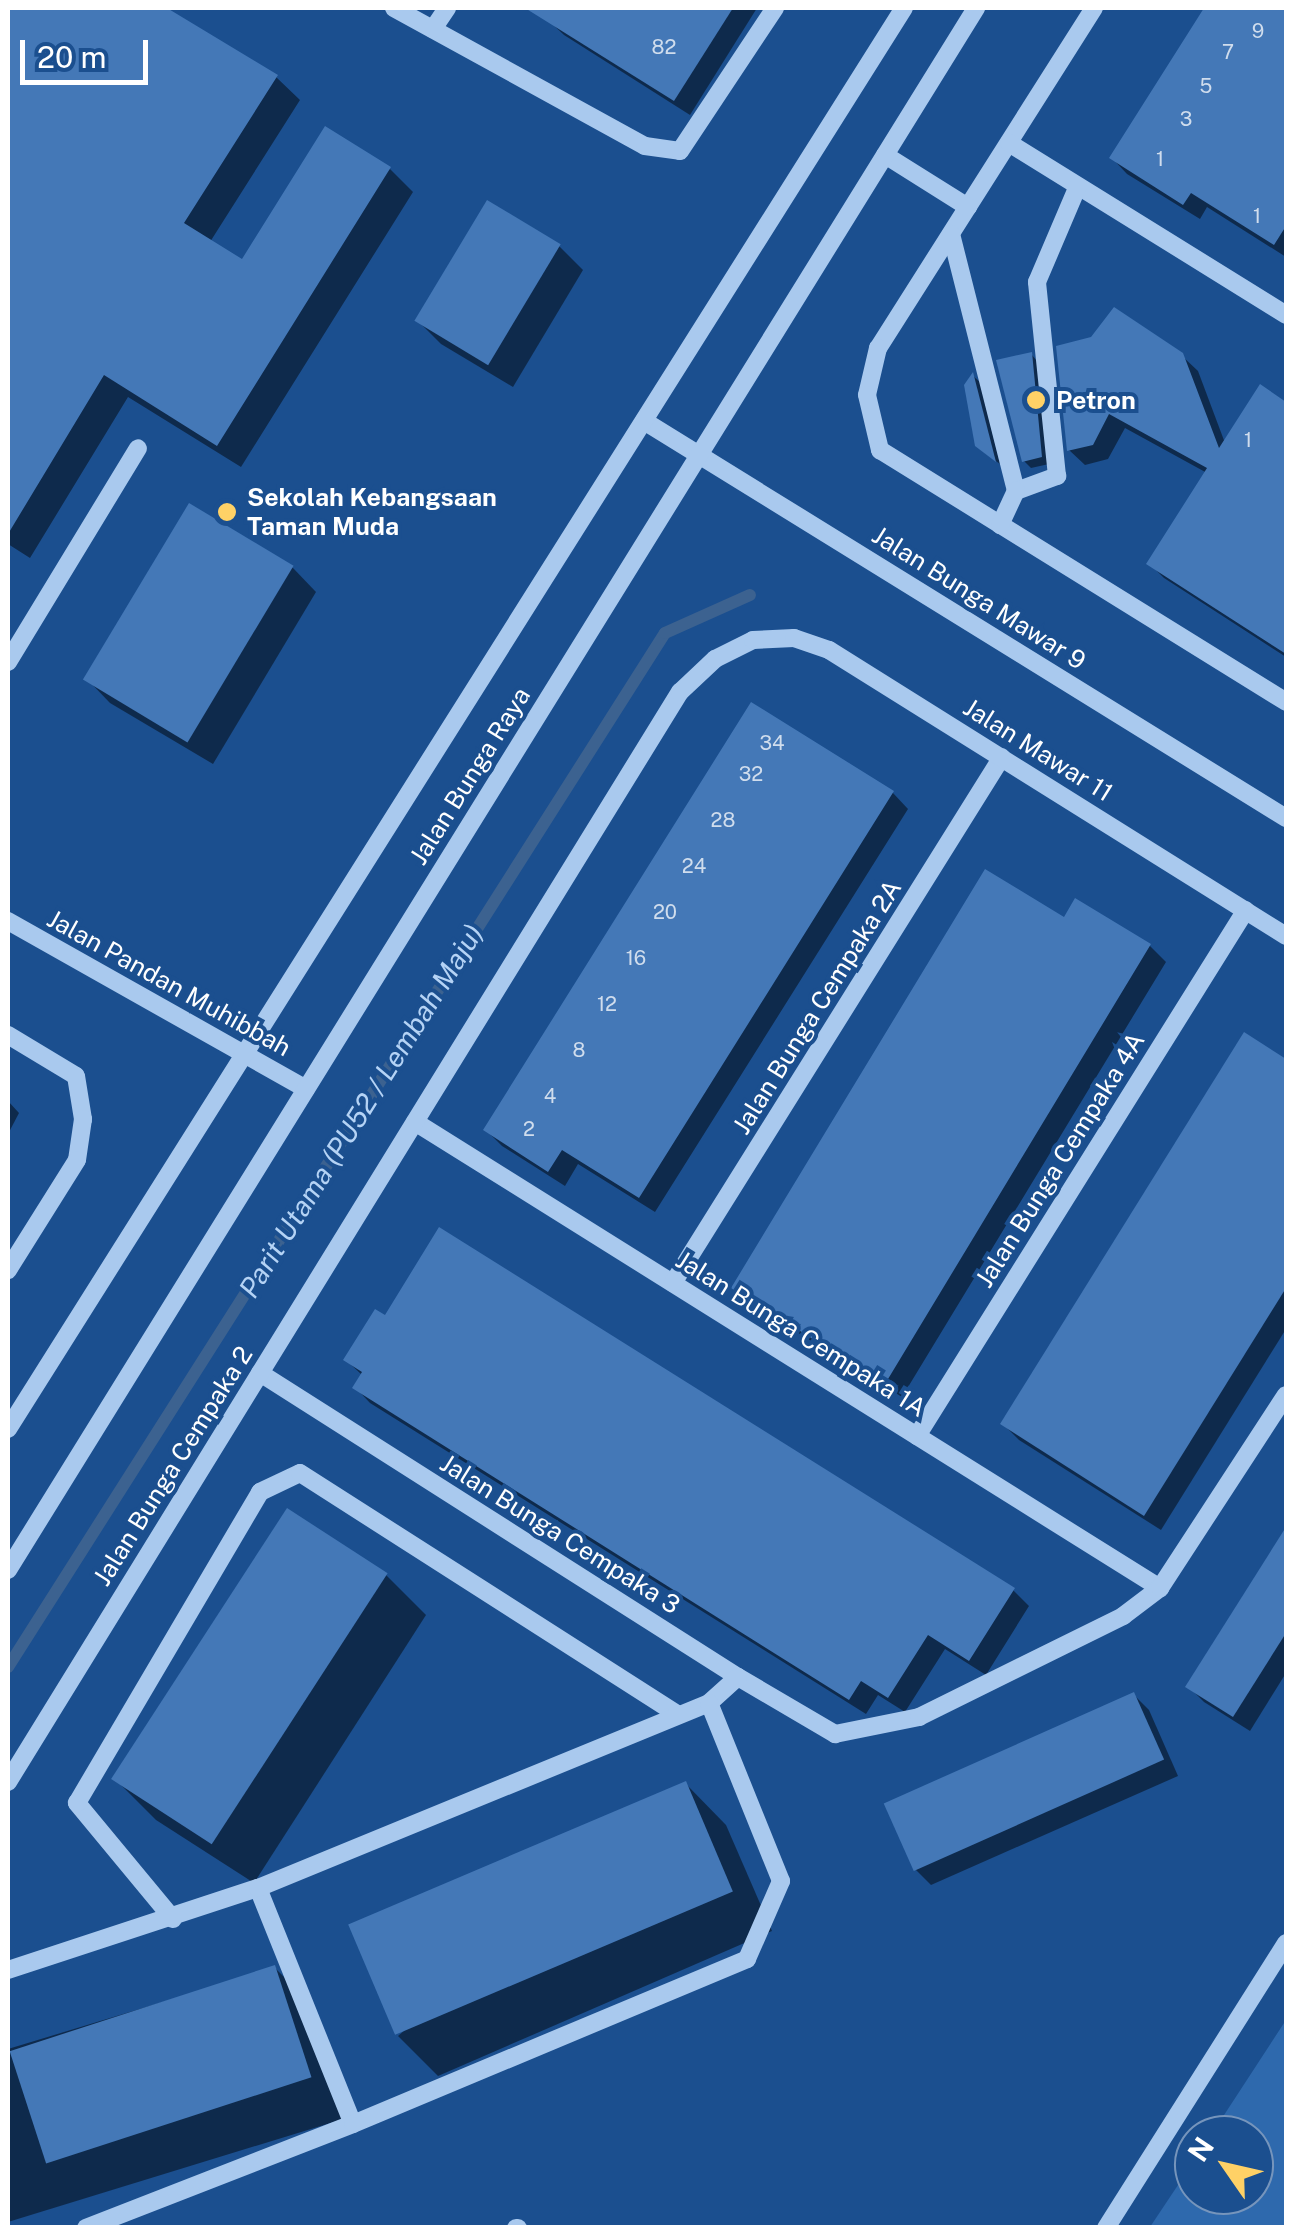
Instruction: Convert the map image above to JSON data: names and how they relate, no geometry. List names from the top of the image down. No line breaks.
{"streets":{"street":["Jalan Bunga Mawar 9","Jalan Mawar 11","Jalan Bunga Raya","Jalan Pandan Muhibbah","Jalan Bunga Cempaka 2A","Jalan Bunga Cempaka 4A","Jalan Bunga Cempaka 1A","Jalan Bunga Cempaka 2","Jalan Bunga Cempaka 3"]},"crossings":[["Jalan Bunga Mawar 9","Jalan Bunga Raya"],["Jalan Mawar 11","Jalan Bunga Cempaka 2A"],["Jalan Mawar 11","Jalan Bunga Cempaka 4A"],["Jalan Mawar 11","Jalan Bunga Cempaka 2"],["Jalan Bunga Raya","Jalan Pandan Muhibbah"],["Jalan Bunga Cempaka 2A","Jalan Bunga Cempaka 1A"],["Jalan Bunga Cempaka 4A","Jalan Bunga Cempaka 1A"],["Jalan Bunga Cempaka 1A","Jalan Bunga Cempaka 2"],["Jalan Bunga Cempaka 1A","Jalan Bunga Cempaka 3"],["Jalan Bunga Cempaka 2","Jalan Bunga Cempaka 3"]],"water":["Parit Utama (PU52 / Lembah Maju)"],"places":["Petron","Sekolah Kebangsaan Taman Muda"],"house_numbers":["9","82","7","5","3","1","1","1","34","32","28","24","20","16","12","8","4","2"],"scale_bar":"20 m","north":"top left"}
